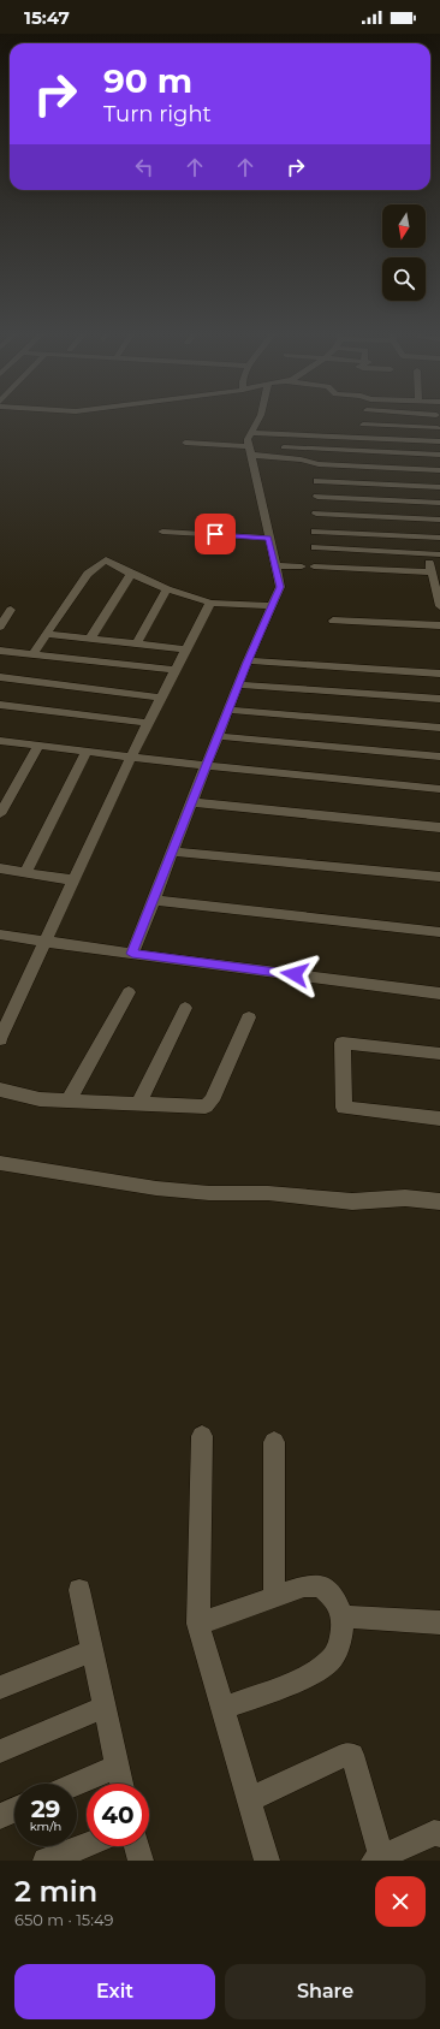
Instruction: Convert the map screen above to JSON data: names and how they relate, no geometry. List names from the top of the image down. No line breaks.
{"north":"bottom","page":{"status":"15:47","turn":["90 m","Turn right"],"speed":"29 km/h","limit":"40","heading":["2 min","650 m · 15:49"],"buttons":["Exit","Share"]}}
